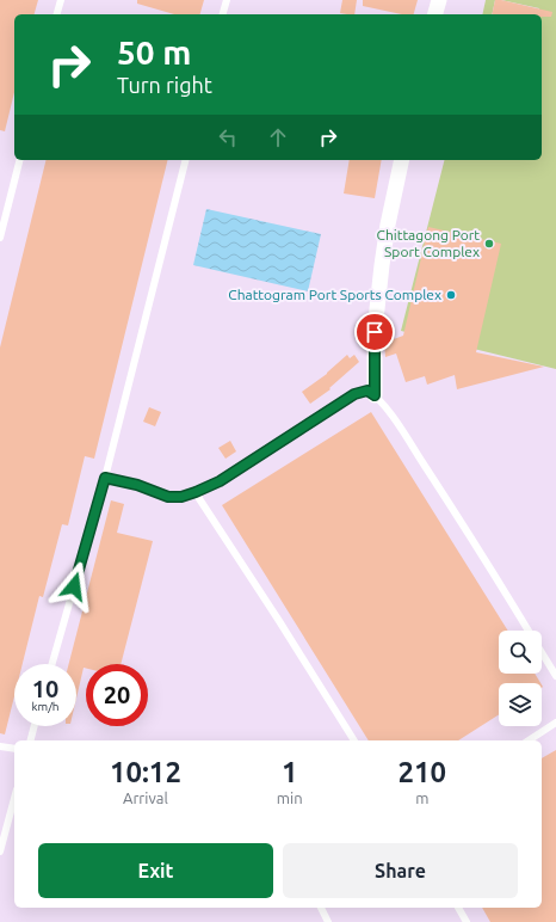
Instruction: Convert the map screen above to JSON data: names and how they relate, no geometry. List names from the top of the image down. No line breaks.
{"places":["Chittagong Port Sport Complex","Chattogram Port Sports Complex"],"page":{"turn":["50 m","Turn right"],"speed":"10 km/h","limit":"20","eta":["10:12","Arrival","1","min","210","m"],"buttons":["Exit","Share"]}}
